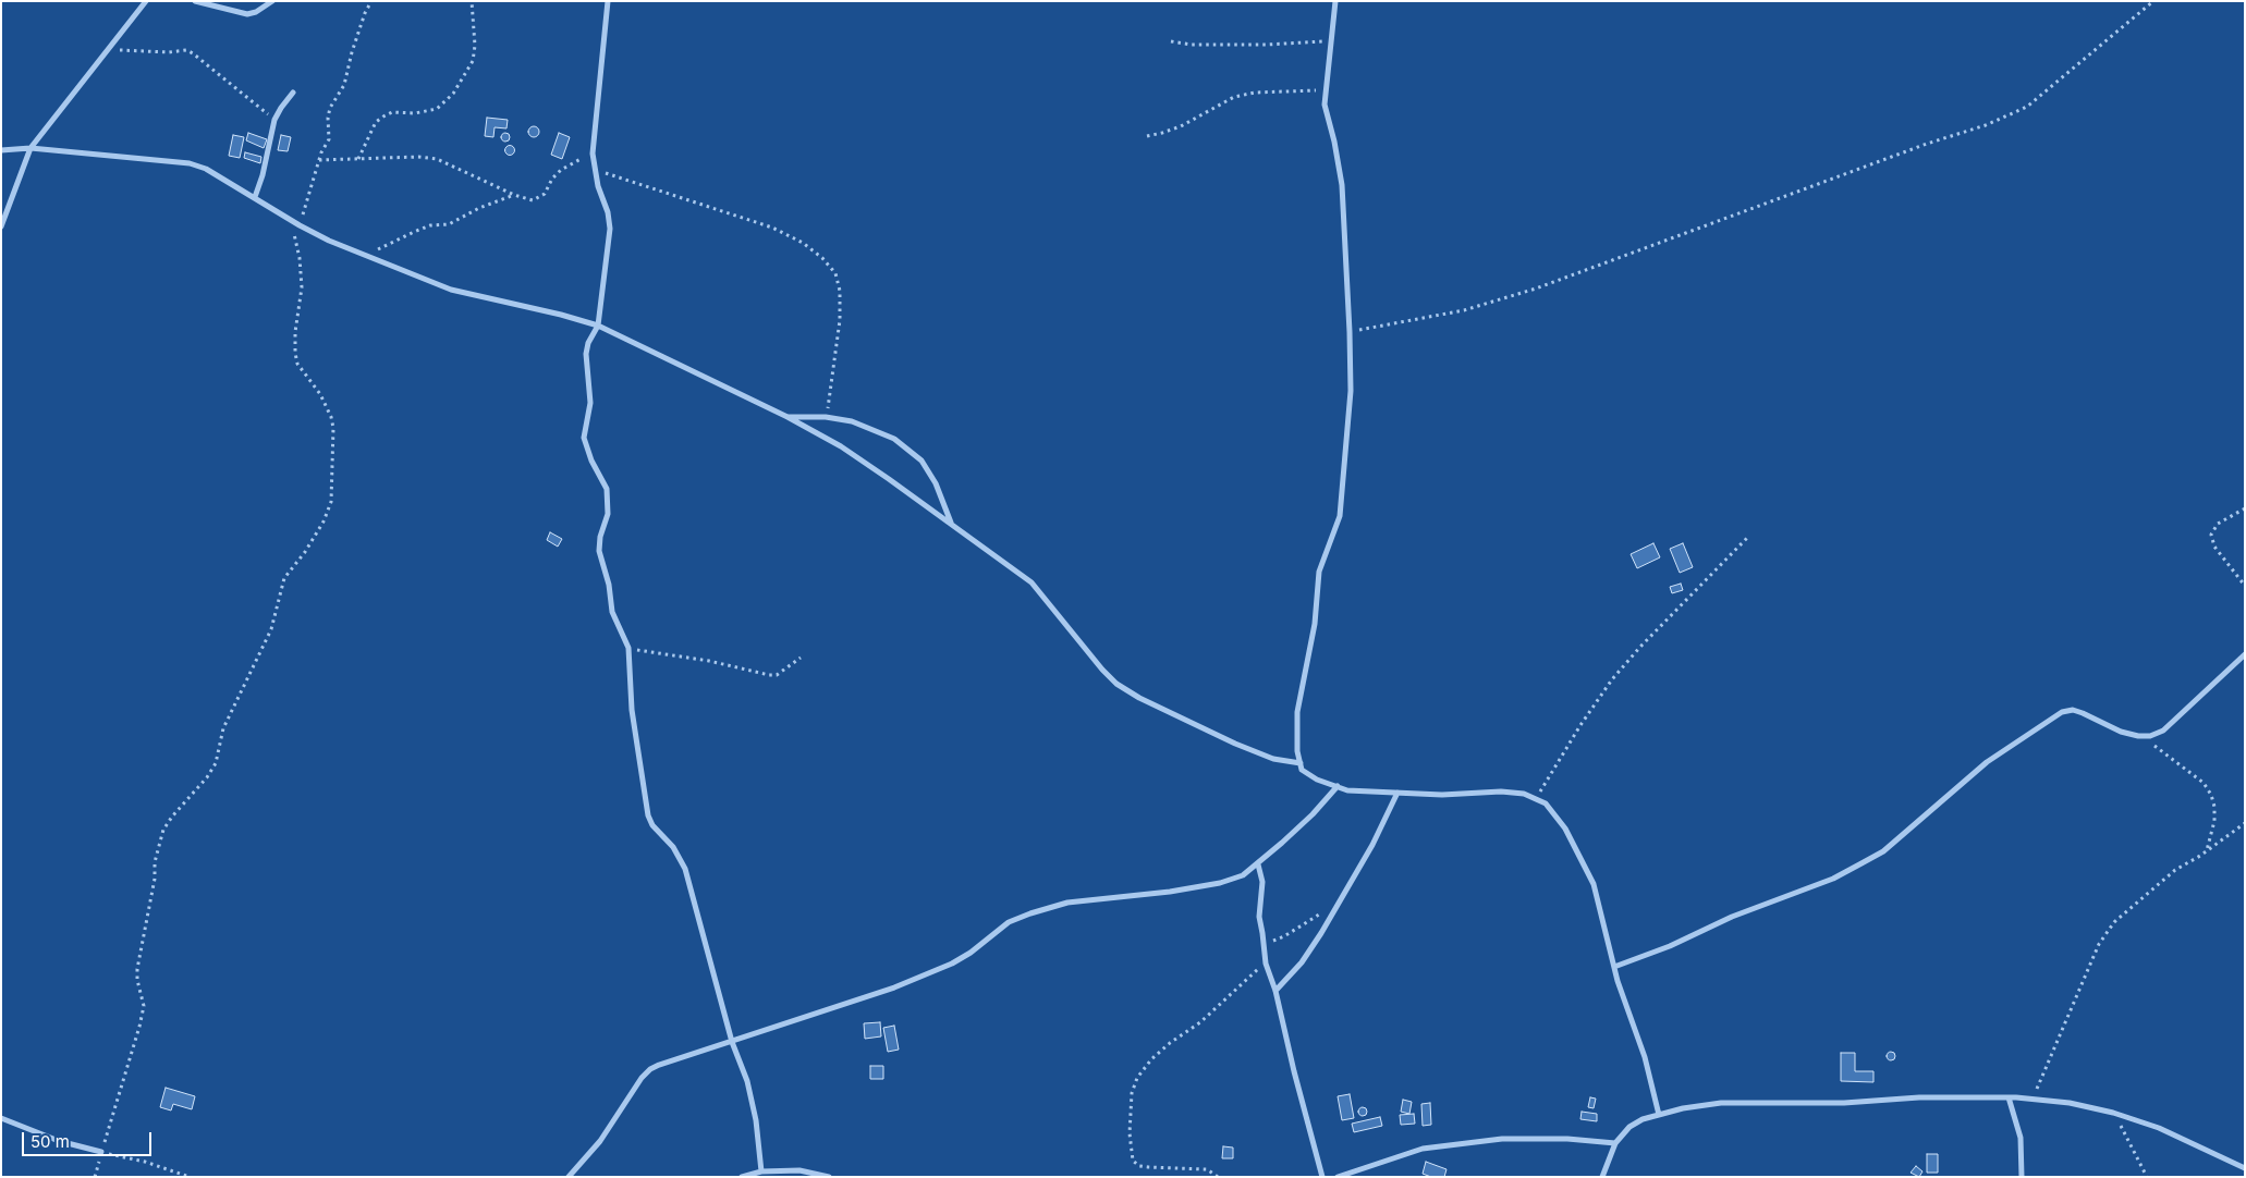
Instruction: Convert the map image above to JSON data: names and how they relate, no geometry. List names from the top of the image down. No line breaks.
{"scale_bar":"50 m"}
